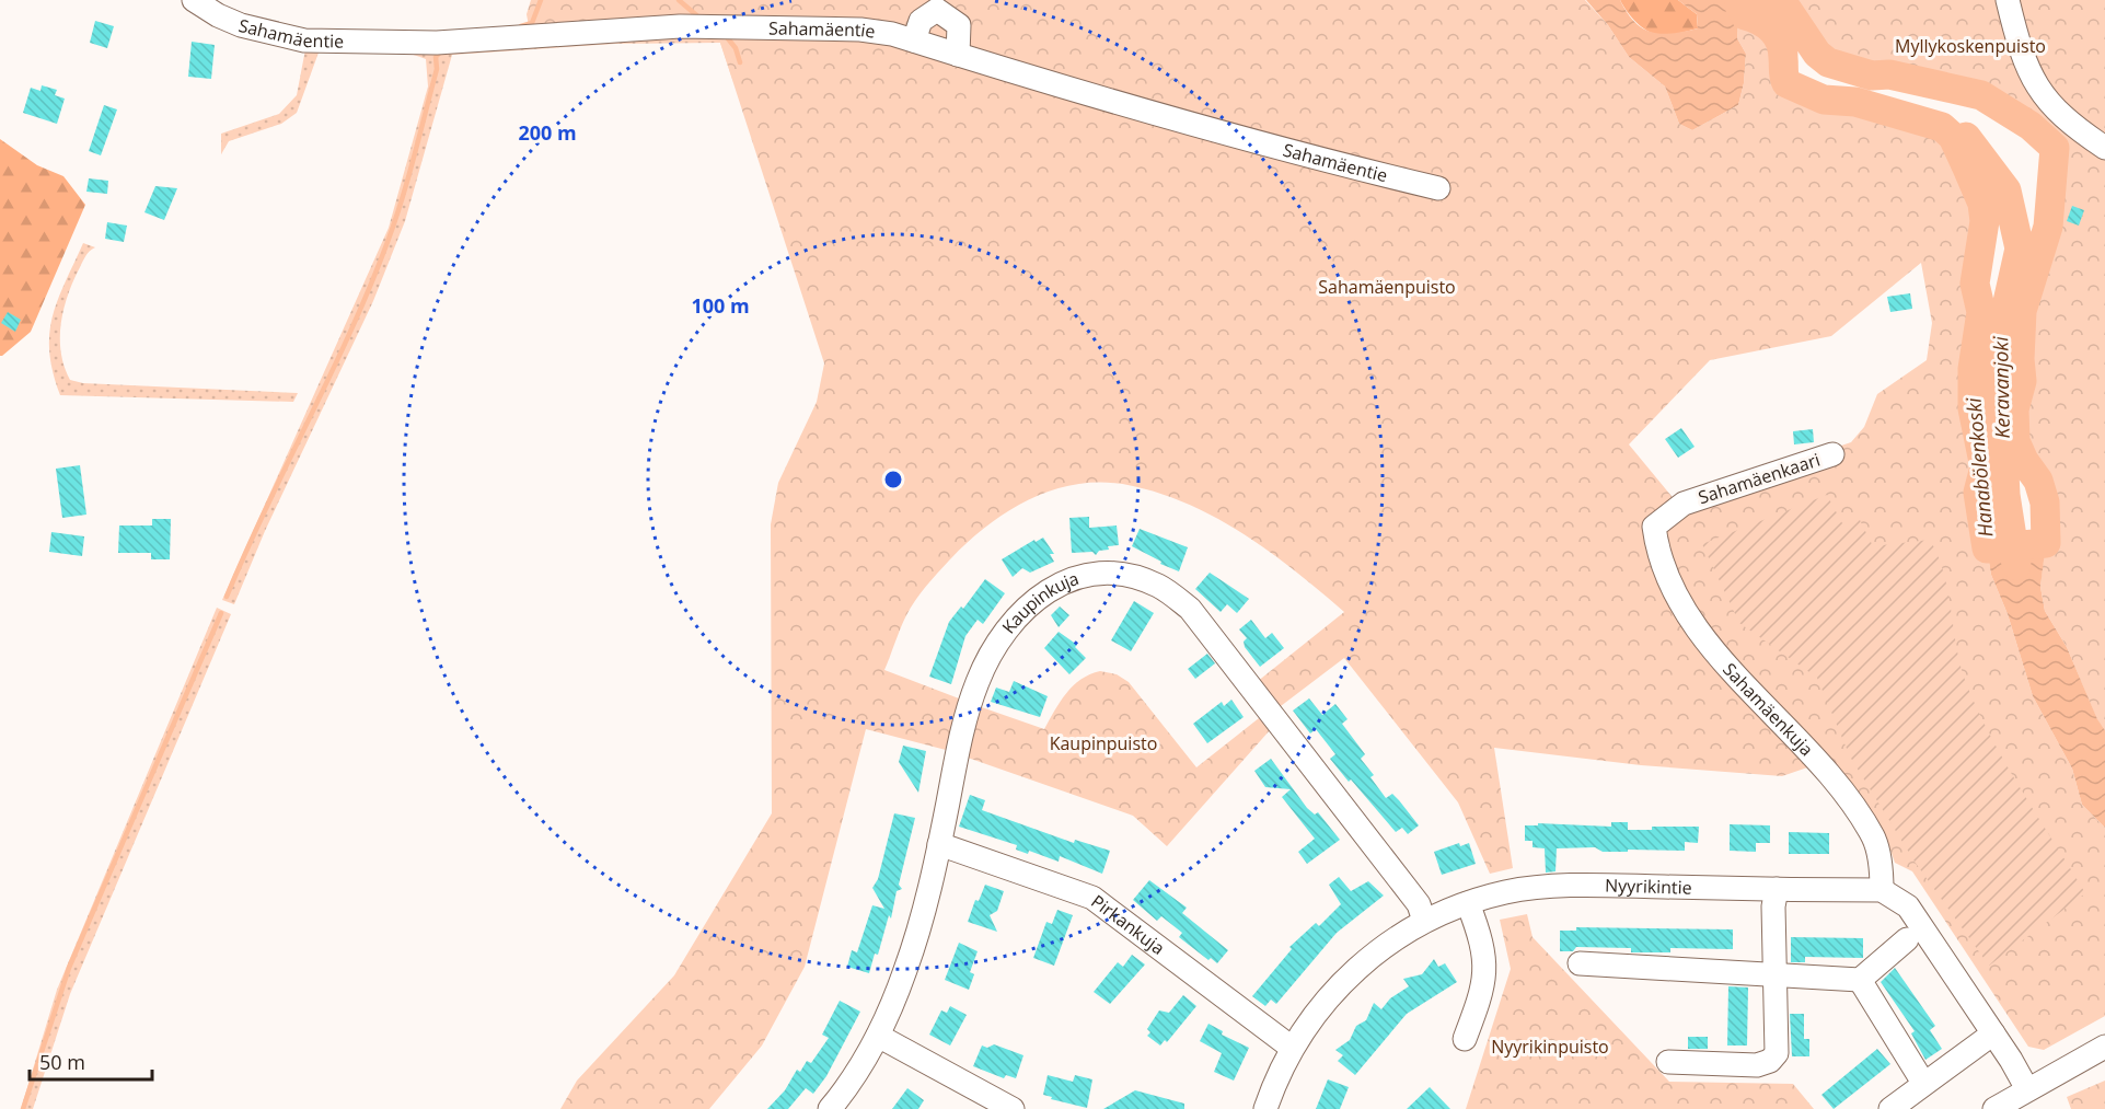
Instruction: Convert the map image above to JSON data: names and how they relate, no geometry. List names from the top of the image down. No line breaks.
{"streets":{"street":["Sahamäentie","Sahamäenkaari","Kaupinkuja","Sahamäenkuja","Nyyrikintie","Pirkankuja"]},"crossings":[["Sahamäenkaari","Sahamäenkuja"],["Kaupinkuja","Nyyrikintie"],["Kaupinkuja","Pirkankuja"],["Sahamäenkuja","Nyyrikintie"],["Nyyrikintie","Pirkankuja"]],"water":["Keravanjoki","Hanabölenkoski"],"parks":["Myllykoskenpuisto","Sahamäenpuisto","Kaupinpuisto","Nyyrikinpuisto"],"scale_bar":"50 m","rings":["200 m","100 m"]}
